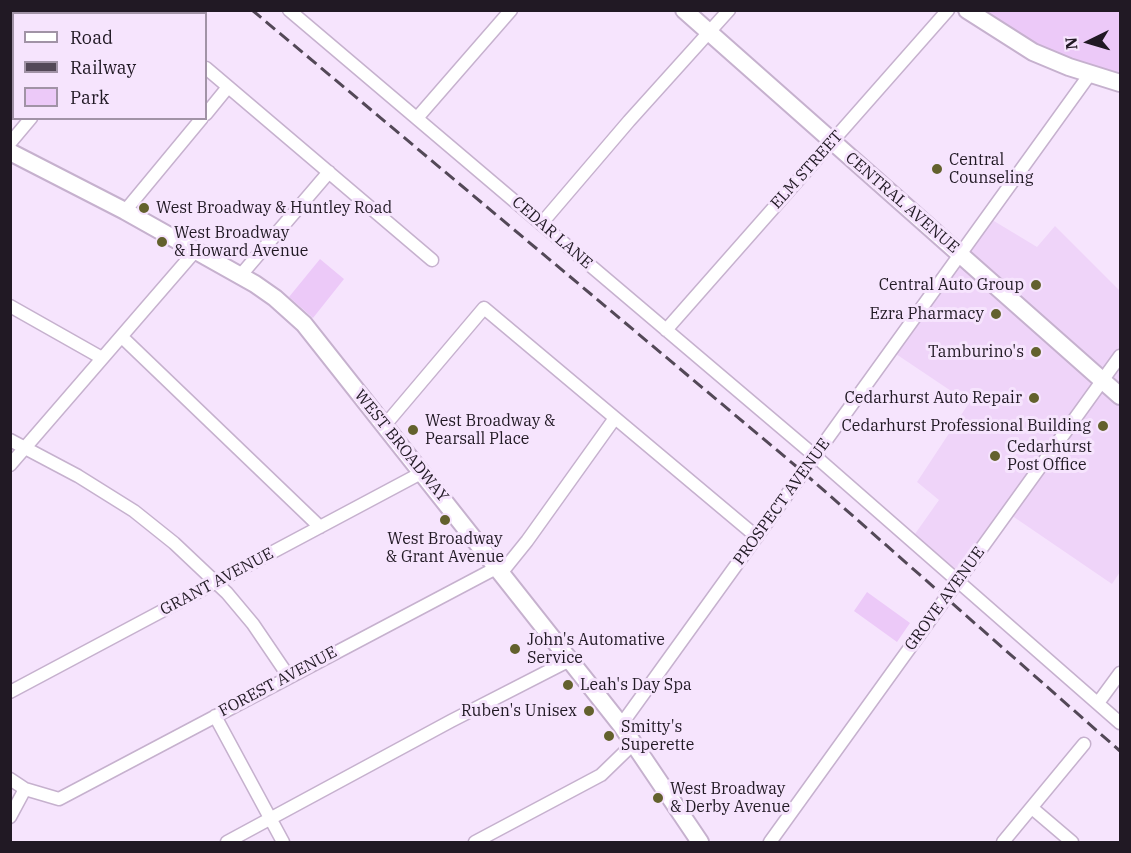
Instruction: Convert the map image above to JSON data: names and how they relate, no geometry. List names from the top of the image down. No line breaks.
{"streets":{"main road":["CENTRAL AVENUE","WEST BROADWAY"],"street":["ELM STREET","CEDAR LANE","PROSPECT AVENUE","GRANT AVENUE","GROVE AVENUE","FOREST AVENUE"]},"crossings":[["ELM STREET","CENTRAL AVENUE"],["ELM STREET","CEDAR LANE"],["CENTRAL AVENUE","PROSPECT AVENUE"],["CENTRAL AVENUE","GROVE AVENUE"],["CEDAR LANE","PROSPECT AVENUE"],["CEDAR LANE","GROVE AVENUE"],["WEST BROADWAY","PROSPECT AVENUE"],["WEST BROADWAY","GRANT AVENUE"],["WEST BROADWAY","FOREST AVENUE"]],"places":["Central Counseling","West Broadway & Huntley Road","West Broadway & Howard Avenue","Central Auto Group","Ezra Pharmacy","Tamburino's","Cedarhurst Auto Repair","Cedarhurst Professional Building","West Broadway & Pearsall Place","Cedarhurst Post Office","West Broadway & Grant Avenue","John's Automative Service","Leah's Day Spa","Ruben's Unisex","Smitty's Superette","West Broadway & Derby Avenue"],"legend":["Road","Railway","Park"],"north":"left"}
